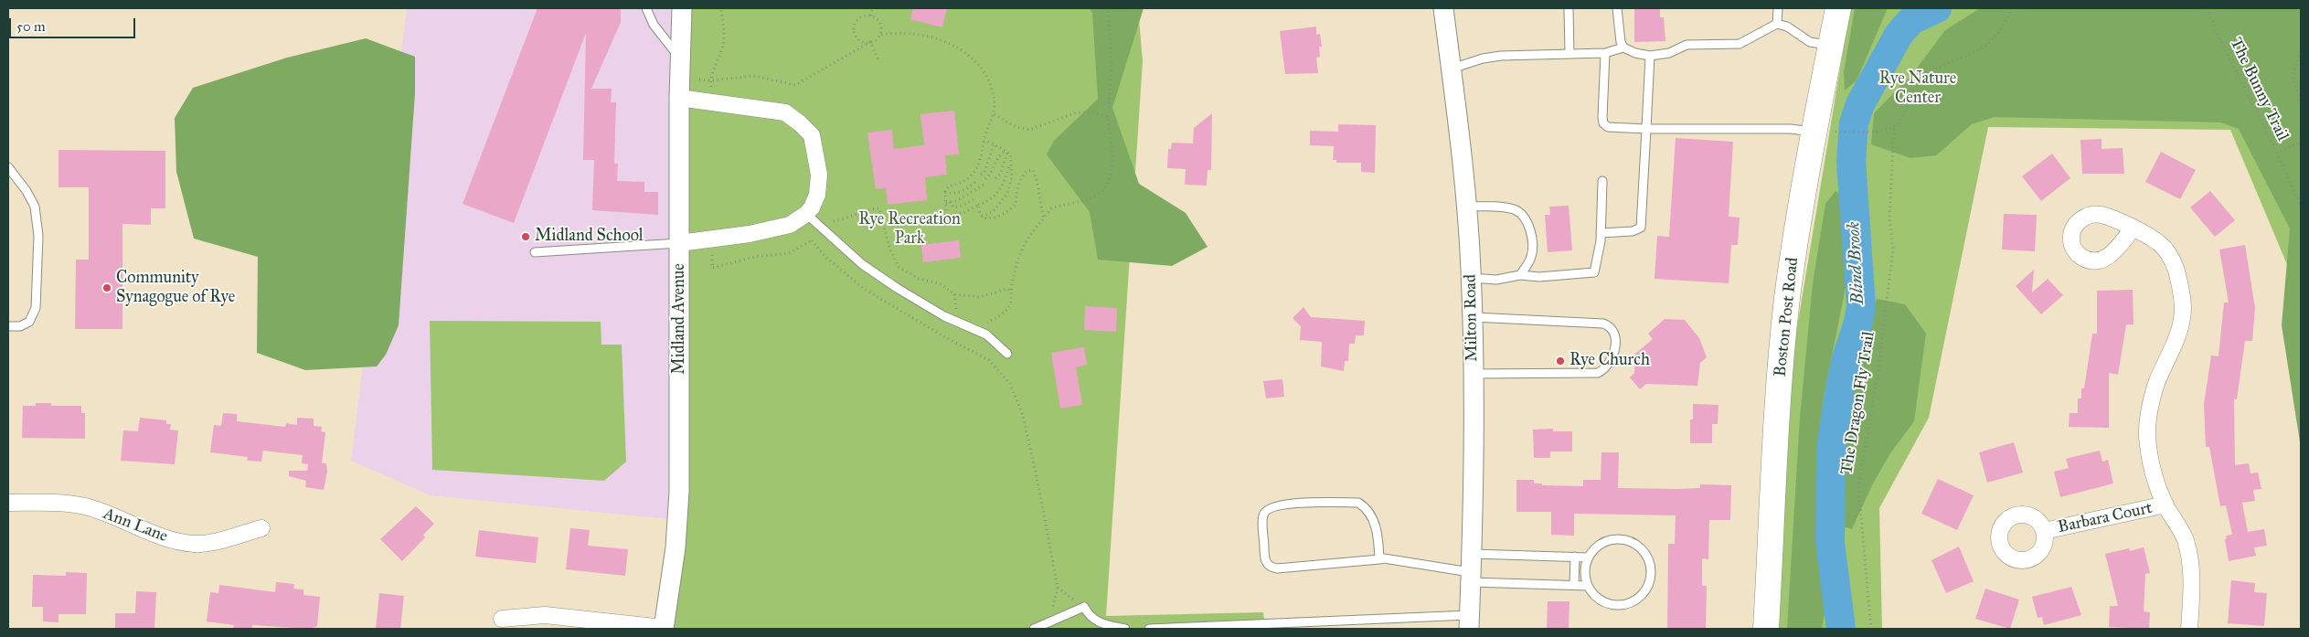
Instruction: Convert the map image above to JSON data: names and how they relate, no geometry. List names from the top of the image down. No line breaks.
{"streets":{"main road":["Boston Post Road"],"street":["Milton Road","Midland Avenue","Barbara Court","Ann Lane"],"path":["The Bunny Trail","The Dragon Fly Trail"]},"water":["Blind Brook"],"parks":["Rye Nature Center","Rye Recreation Park"],"places":["Midland School","Community Synagogue of Rye","Rye Church"],"scale_bar":"50 m"}
